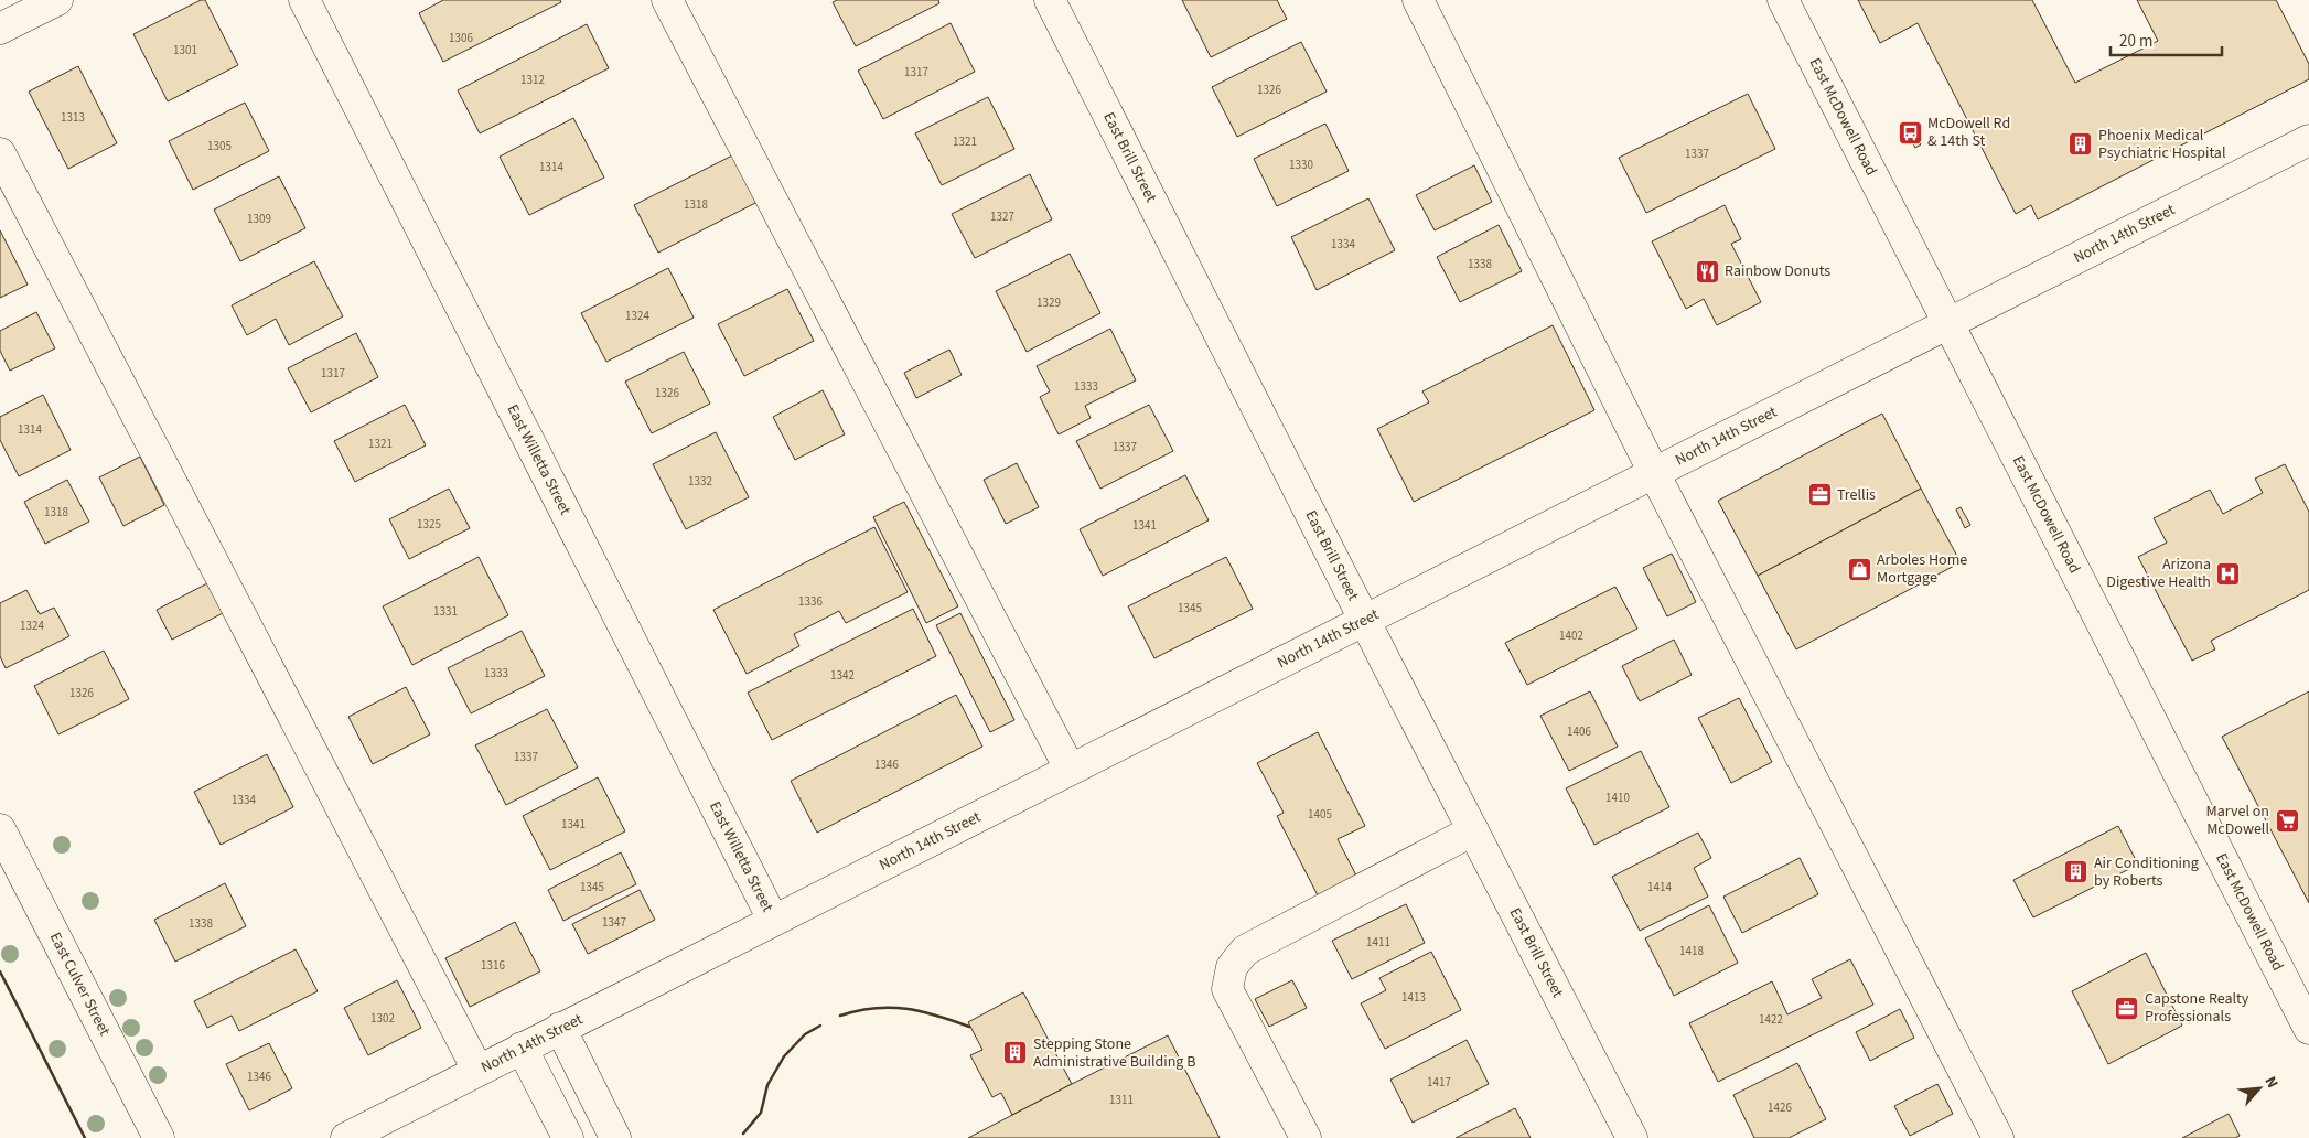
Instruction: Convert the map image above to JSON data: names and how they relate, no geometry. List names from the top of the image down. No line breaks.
{"streets":{"street":["East McDowell Road","East Brill Street","North 14th Street","East Willetta Street","East Culver Street"]},"crossings":[["East McDowell Road","North 14th Street"],["East Brill Street","North 14th Street"],["North 14th Street","East Willetta Street"]],"places":{"bus stop":["McDowell Rd & 14th St"],"building":["Phoenix Medical Psychiatric Hospital","Air Conditioning by Roberts","Stepping Stone Administrative Building B"],"restaurant":["Rainbow Donuts"],"office":["Trellis","Capstone Realty Professionals"],"shop":["Arboles Home Mortgage"],"hospital":["Arizona Digestive Health"],"supermarket":["Marvel on McDowell"]},"house_numbers":["1306","1301","1317","1312","1326","1313","1321","1305","1337","1330","1314","1318","1327","1309","1334","1338","1329","1324","1317","1333","1326","1314","1321","1337","1332","1318","1325","1341","1336","1345","1331","1324","1402","1333","1342","1326","1406","1337","1346","1410","1334","1405","1341","1345","1414","1347","1338","1411","1418","1316","1413","1302","1422","1346","1417","1311","1426"],"scale_bar":"20 m","north":"top right"}
